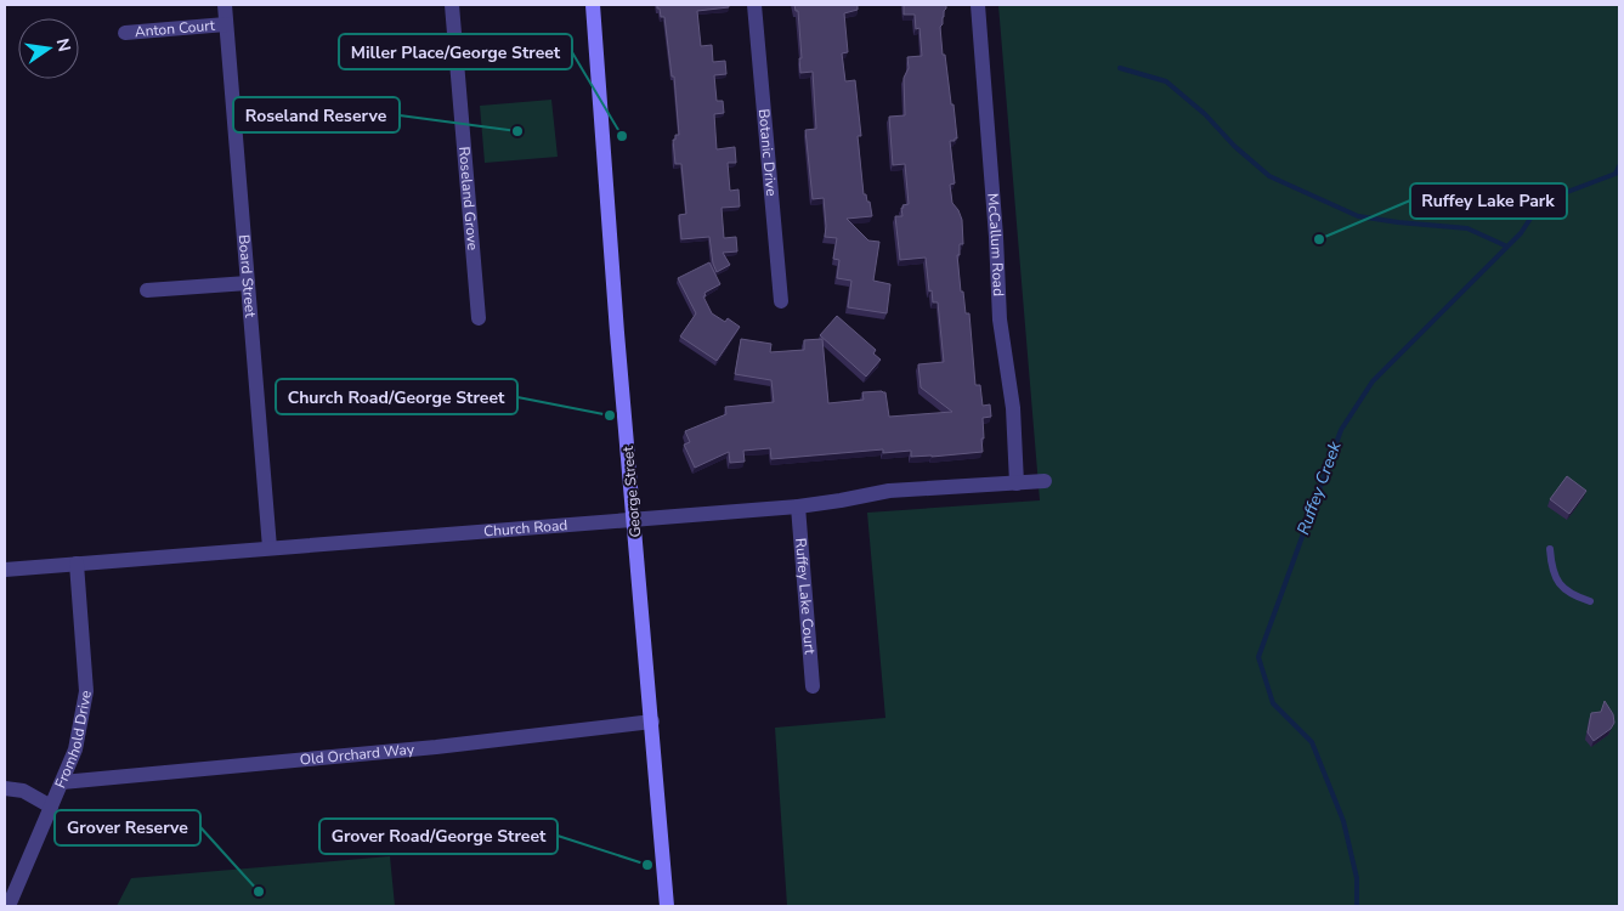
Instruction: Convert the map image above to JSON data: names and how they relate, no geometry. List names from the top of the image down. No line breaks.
{"streets":{"main road":["George Street"],"street":["Anton Court","Botanic Drive","Roseland Grove","McCallum Road","Board Street","Church Road","Ruffey Lake Court","Fromhold Drive","Old Orchard Way"]},"crossings":[["Anton Court","Board Street"],["McCallum Road","Church Road"],["Board Street","Church Road"],["George Street","Church Road"],["George Street","Old Orchard Way"],["Church Road","Ruffey Lake Court"],["Church Road","Fromhold Drive"],["Fromhold Drive","Old Orchard Way"]],"water":["Ruffey Creek"],"places":["Roseland Reserve","Miller Place/George Street","Ruffey Lake Park","Church Road/George Street","Grover Road/George Street","Grover Reserve"],"north":"right"}
